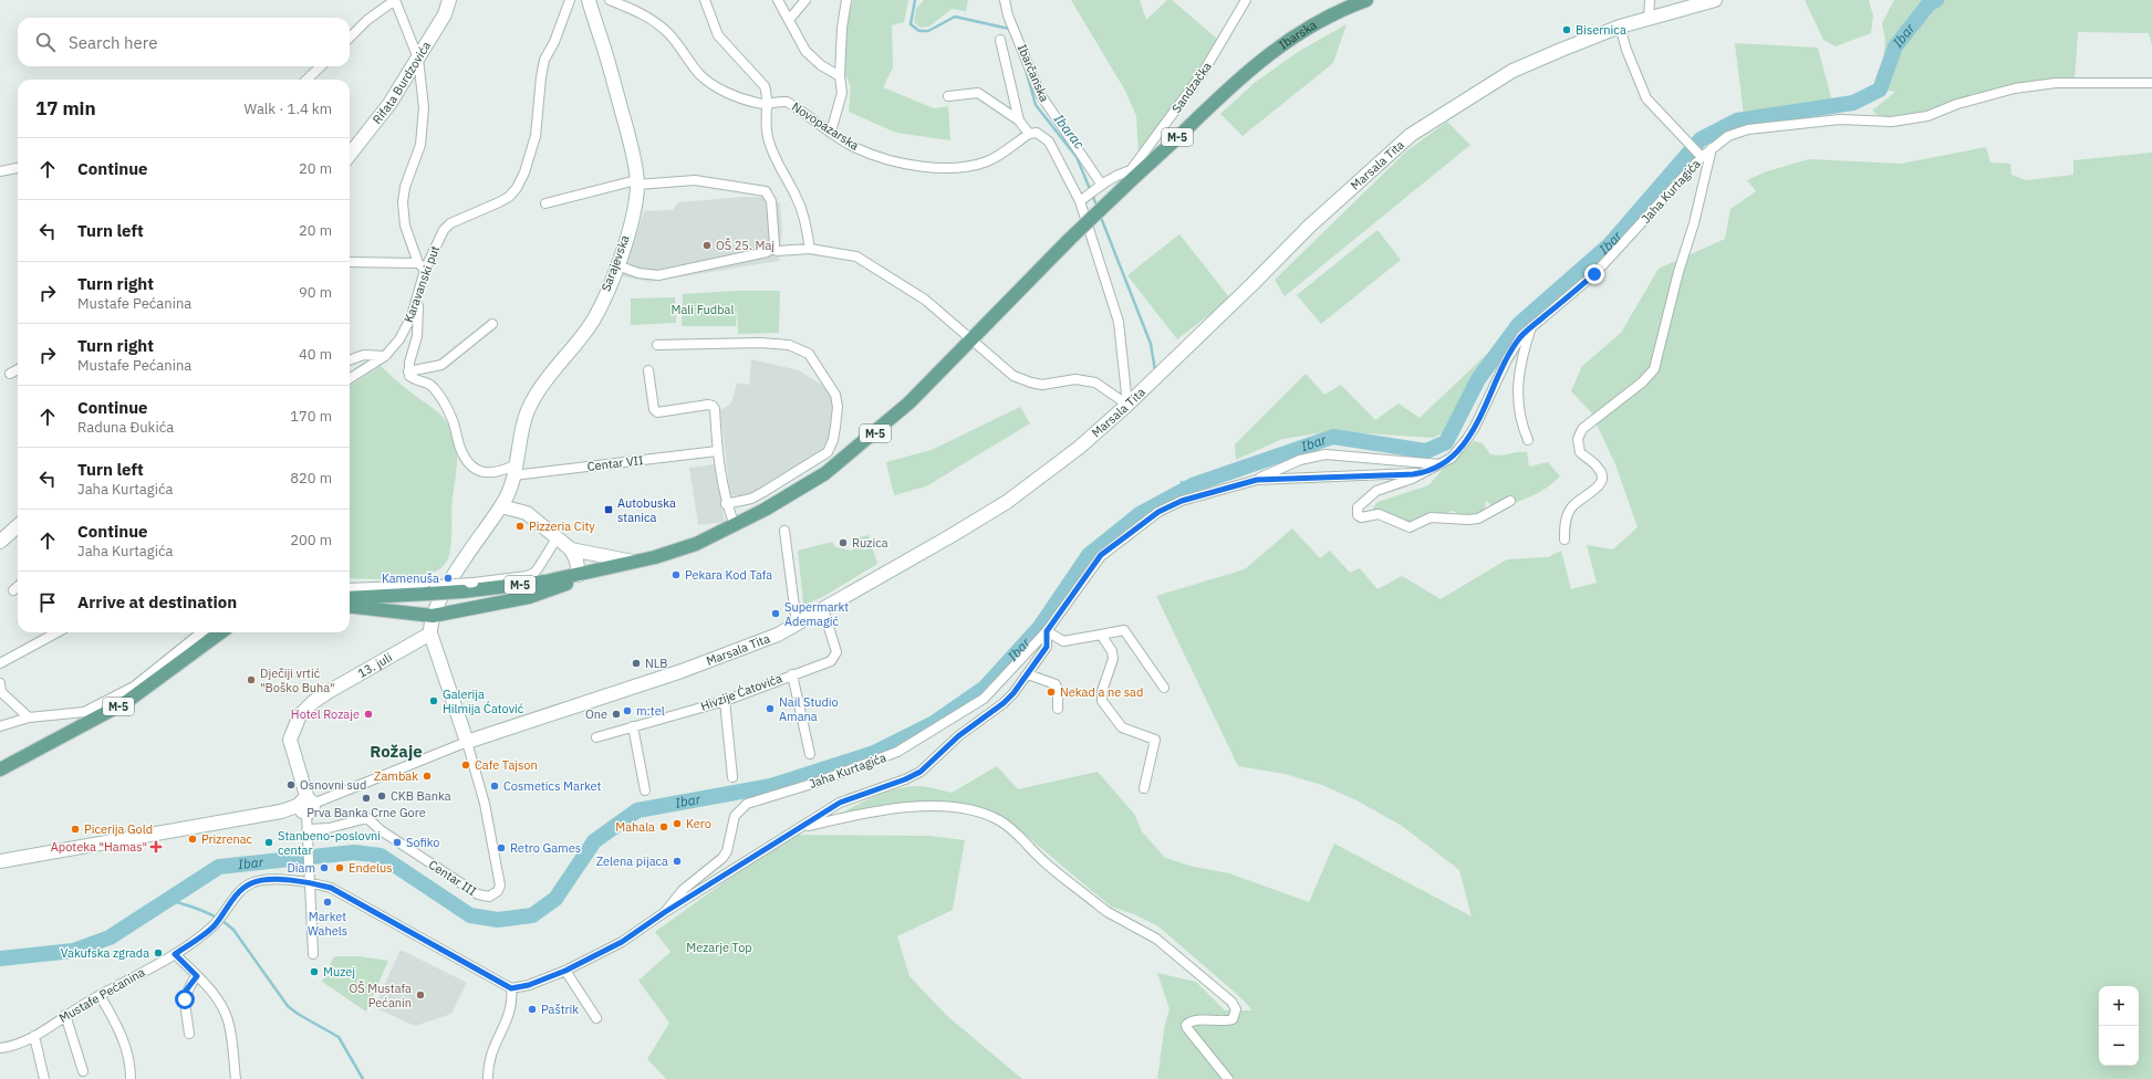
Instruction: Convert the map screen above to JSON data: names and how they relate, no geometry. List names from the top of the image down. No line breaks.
{"streets":{"main road":["Ibarska","M-5"],"street":["Ibarčanska","Rifata Burdzovića","Sandzačka","Novopazarska","Marsala Tita","Jaha Kurtagića","Sarajevska","Karavanski put","Centar VII","13. juli","Hivzije Ćatovića","Centar III","Mustafe Pećanina"]},"crossings":[["Ibarska","Sandzačka"],["Ibarska","M-5"],["Sandzačka","M-5"],["Marsala Tita","Hivzije Ćatovića"],["Marsala Tita","Centar III"],["Jaha Kurtagića","Mustafe Pećanina"],["Sarajevska","Centar VII"]],"districts":["Rožaje"],"water":["Ibar","Ibarac"],"parks":["Mali Fudbal","Mezarje Top"],"places":{"other":["Bisernica","OŠ 25. Maj","Pizzeria City","Ruzica","Pekara Kod Tafa","Kamenuša","Supermarkt Ademagić","NLB","Dječiji vrtić \"Boško Buha\"","Nekad a ne sad","Galerija Hilmija Ćatović","Nail Studio Amana","m:tel","Hotel Rozaje","One","Cafe Tajson","Zambak","Osnovni sud","Cosmetics Market","CKB Banka","Prva Banka Crne Gore","Kero","Mahala","Picerija Gold","Prizrenac","Stanbeno-poslovni centar","Sofiko","Retro Games","Zelena pijaca","Diam","Endelus","Market Wahels","Vakufska zgrada","Muzej","OŠ Mustafa Pećanin","Paštrik"],"transit":["Autobuska stanica"],"health":["Apoteka \"Hamas\""]},"page":{"search":"Search here","heading":["17 min","Walk · 1.4 km"],"list":[["Continue","20 m"],["Turn left","20 m"],["Turn right","Mustafe Pećanina","90 m"],["Turn right","Mustafe Pećanina","40 m"],["Continue","Raduna Ðukića","170 m"],["Turn left","Jaha Kurtagića","820 m"],["Continue","Jaha Kurtagića","200 m"],"Arrive at destination"],"map_buttons":["+","−"]}}
